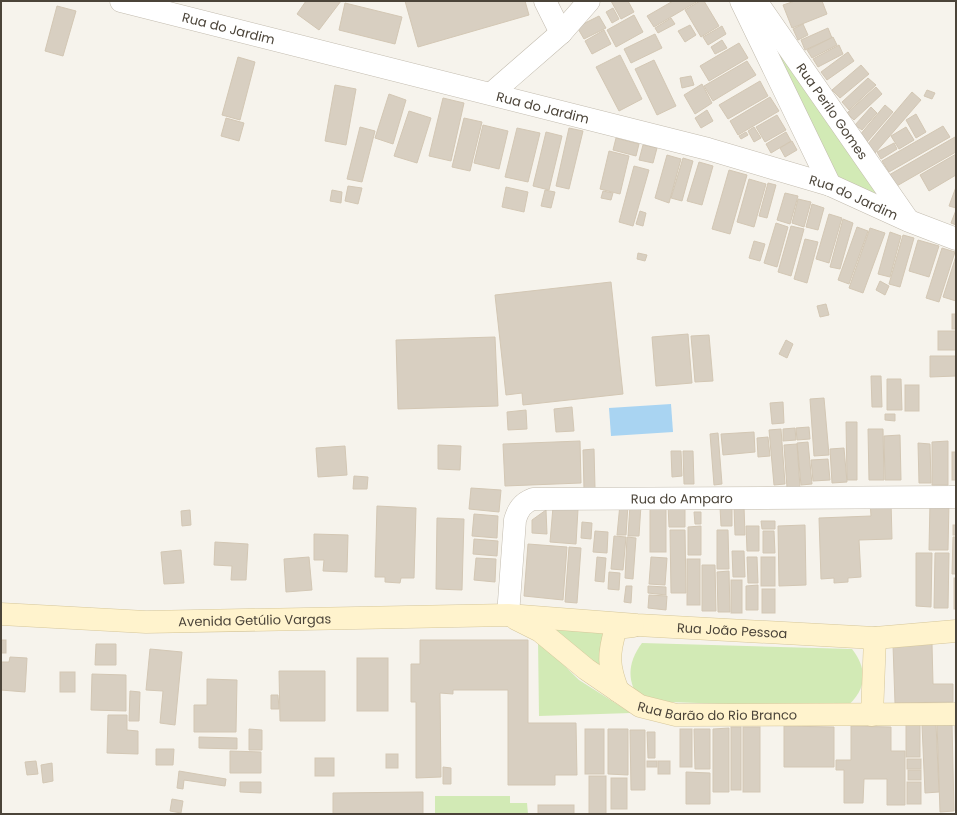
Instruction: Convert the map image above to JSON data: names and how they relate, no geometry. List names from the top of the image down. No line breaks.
{"streets":{"main road":["Avenida Getúlio Vargas","Rua João Pessoa","Rua Barão do Rio Branco"],"street":["Rua do Jardim","Rua Perilo Gomes","Rua do Amparo"]},"crossings":[["Rua do Jardim","Rua Perilo Gomes"],["Rua do Amparo","Avenida Getúlio Vargas"],["Rua do Amparo","Rua João Pessoa"],["Rua do Amparo","Rua Barão do Rio Branco"],["Avenida Getúlio Vargas","Rua João Pessoa"],["Avenida Getúlio Vargas","Rua Barão do Rio Branco"],["Rua João Pessoa","Rua Barão do Rio Branco"]]}
